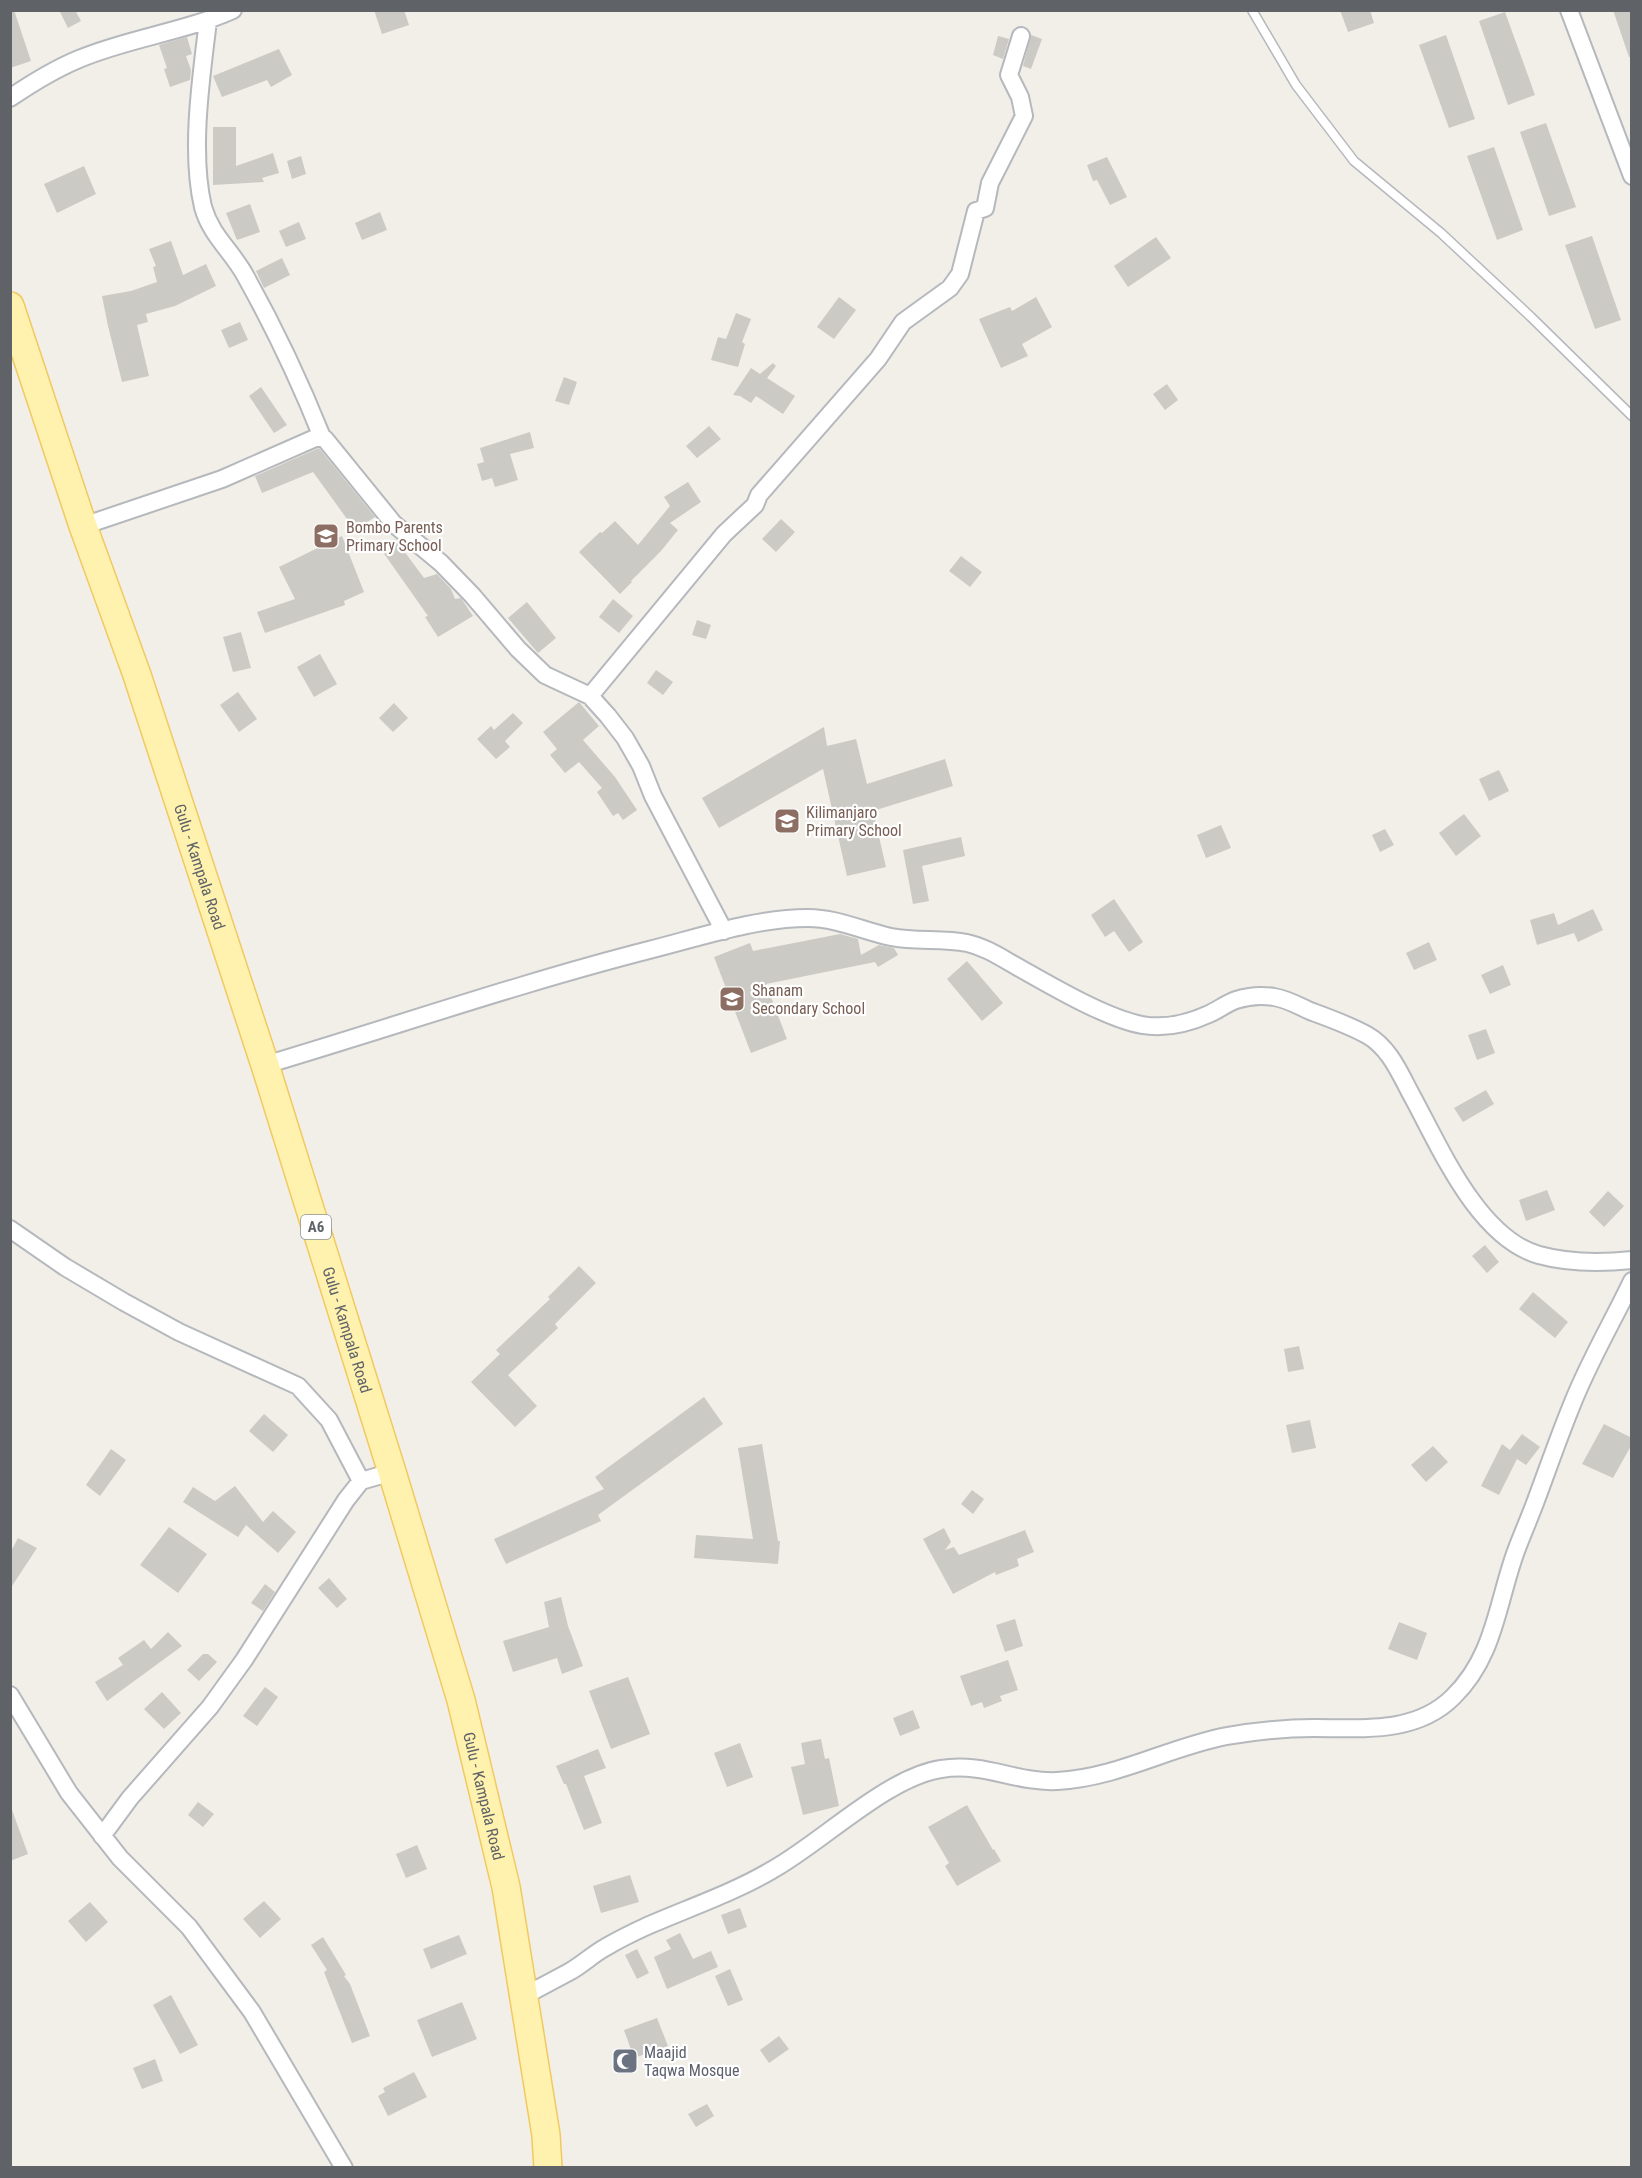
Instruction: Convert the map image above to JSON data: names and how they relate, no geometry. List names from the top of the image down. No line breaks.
{"streets":{"main road":["Gulu - Kampala Road","A6"]},"places":{"school or university":["Bombo Parents Primary School","Kilimanjaro Primary School","Shanam Secondary School"],"mosque":["Maajid Taqwa Mosque"]}}
